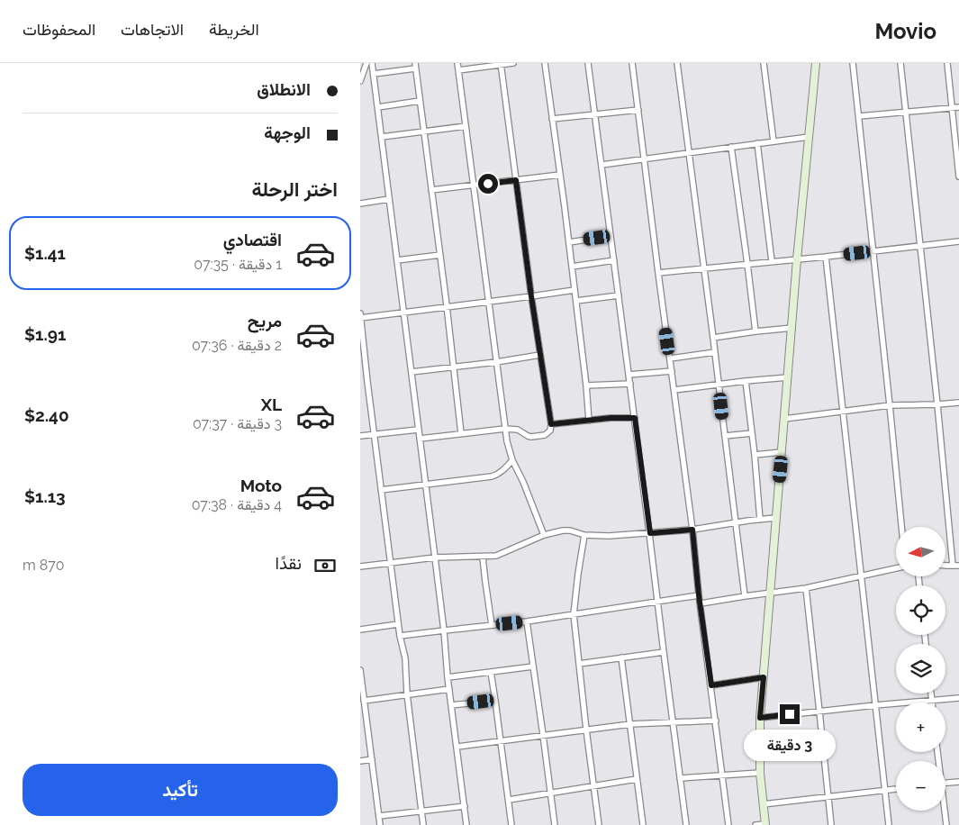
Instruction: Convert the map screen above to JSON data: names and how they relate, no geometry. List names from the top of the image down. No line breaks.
{"north":"left","page":{"header":"Movio","nav":["الخريطة","الاتجاهات","المحفوظات"],"banner":["الانطلاق","الوجهة"],"heading":"اختر الرحلة","list":[{"name":"اقتصادي","note":"1 دقيقة · 07:35","value":"$1.41"},{"name":"مريح","note":"2 دقيقة · 07:36","value":"$1.91"},{"name":"XL","note":"3 دقيقة · 07:37","value":"$2.40"},{"name":"Moto","note":"4 دقيقة · 07:38","value":"$1.13"}],"map_buttons":["+","−"],"pay":["نقدًا","870 m"],"bubble":"3 دقيقة","buttons":"تأكيد"}}
